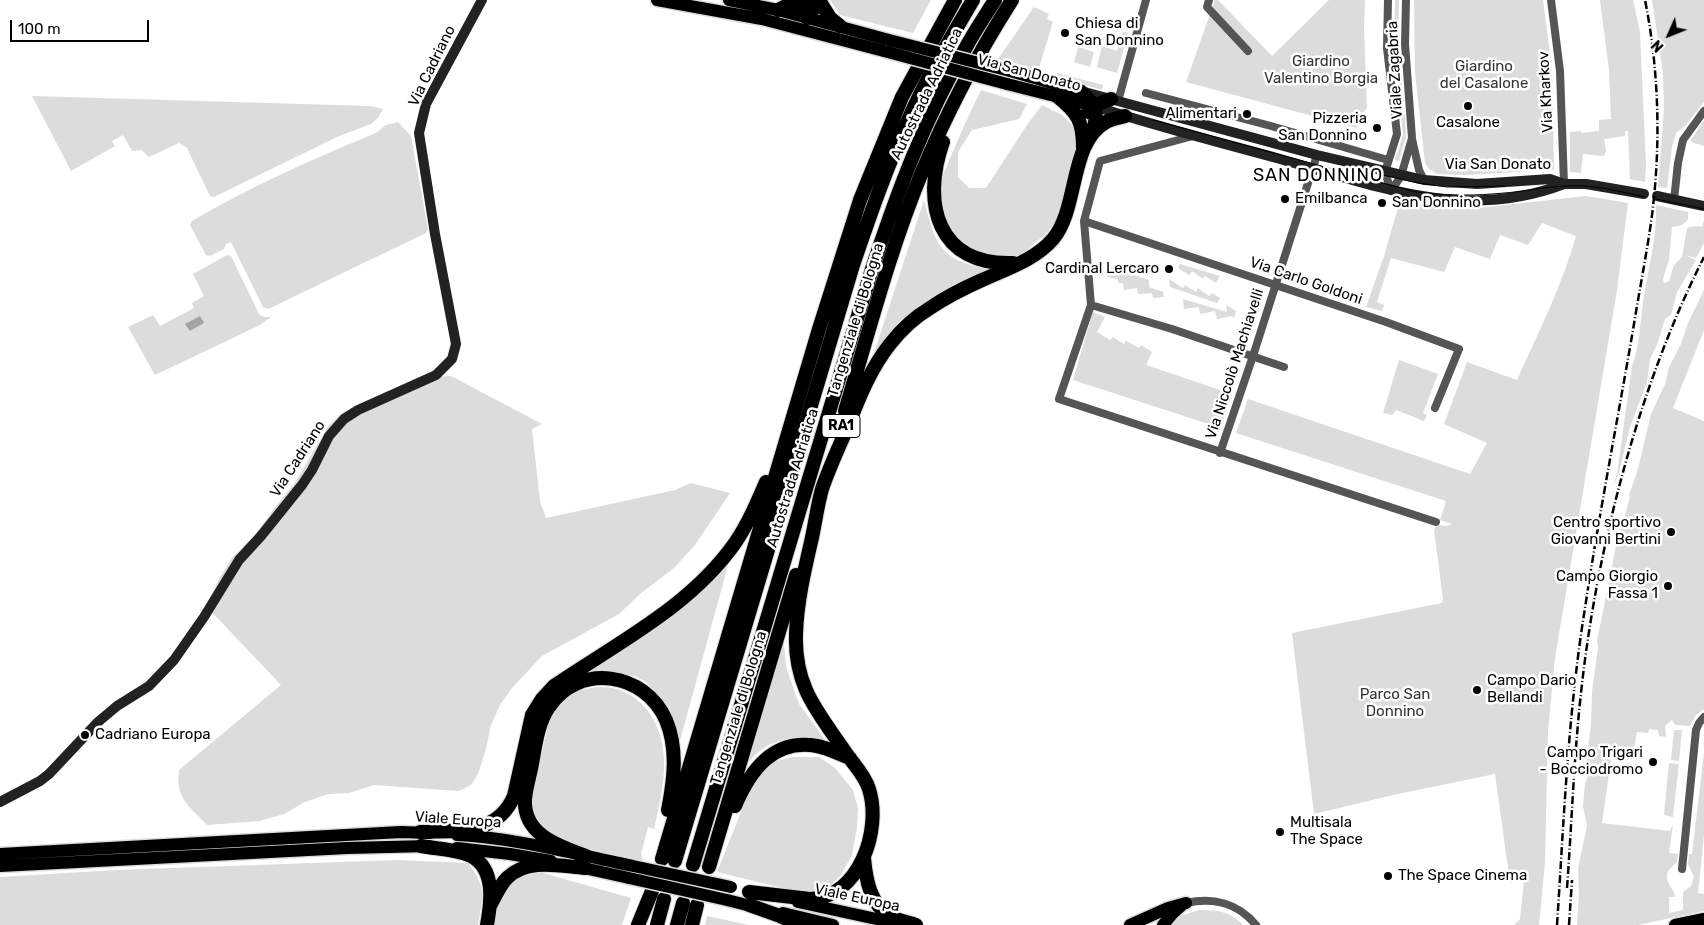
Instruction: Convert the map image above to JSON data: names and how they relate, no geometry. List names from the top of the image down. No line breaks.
{"streets":{"highway":["Autostrada Adriatica","Tangenziale di Bologna","RA1"],"main road":["Via Cadriano","Via San Donato","Viale Europa"],"street":["Viale Zagabria","Via Kharkov","Via Carlo Goldoni","Via Niccolò Machiavelli"]},"crossings":[["Viale Zagabria","Via San Donato"],["Via San Donato","Via Kharkov"],["Via San Donato","Via Niccolò Machiavelli"],["Autostrada Adriatica","Tangenziale di Bologna"],["Via Carlo Goldoni","Via Niccolò Machiavelli"]],"districts":["SAN DONNINO"],"parks":["Giardino Valentino Borgia","Giardino del Casalone","Parco San Donnino"],"places":["Chiesa di San Donnino","Casalone","Alimentari","Pizzeria San Donnino","Emilbanca","San Donnino","Cardinal Lercaro","Centro sportivo Giovanni Bertini","Campo Giorgio Fassa 1","Campo Dario Bellandi","Cadriano Europa","Campo Trigari - Bocciodromo","Multisala The Space","The Space Cinema"],"scale_bar":"100 m","north":"bottom left"}
